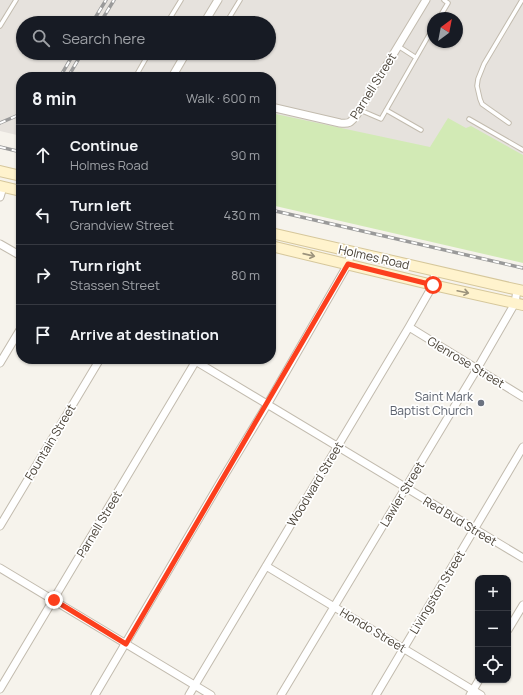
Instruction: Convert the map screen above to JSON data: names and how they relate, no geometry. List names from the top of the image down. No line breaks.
{"streets":{"main road":["Holmes Road"],"street":["Parnell Street","Glenrose Street","Fountain Street","Woodward Street","Lawler Street","Red Bud Street","Livingston Street","Hondo Street"]},"crossings":[["Holmes Road","Woodward Street"],["Holmes Road","Lawler Street"],["Glenrose Street","Woodward Street"],["Glenrose Street","Lawler Street"],["Woodward Street","Red Bud Street"],["Woodward Street","Hondo Street"],["Lawler Street","Red Bud Street"],["Lawler Street","Hondo Street"],["Red Bud Street","Livingston Street"],["Livingston Street","Hondo Street"]],"places":["Saint Mark Baptist Church"],"north":"top right","page":{"search":"Search here","heading":["8 min","Walk · 600 m"],"list":[["Continue","Holmes Road","90 m"],["Turn left","Grandview Street","430 m"],["Turn right","Stassen Street","80 m"],"Arrive at destination"],"map_buttons":["+","−"]}}
